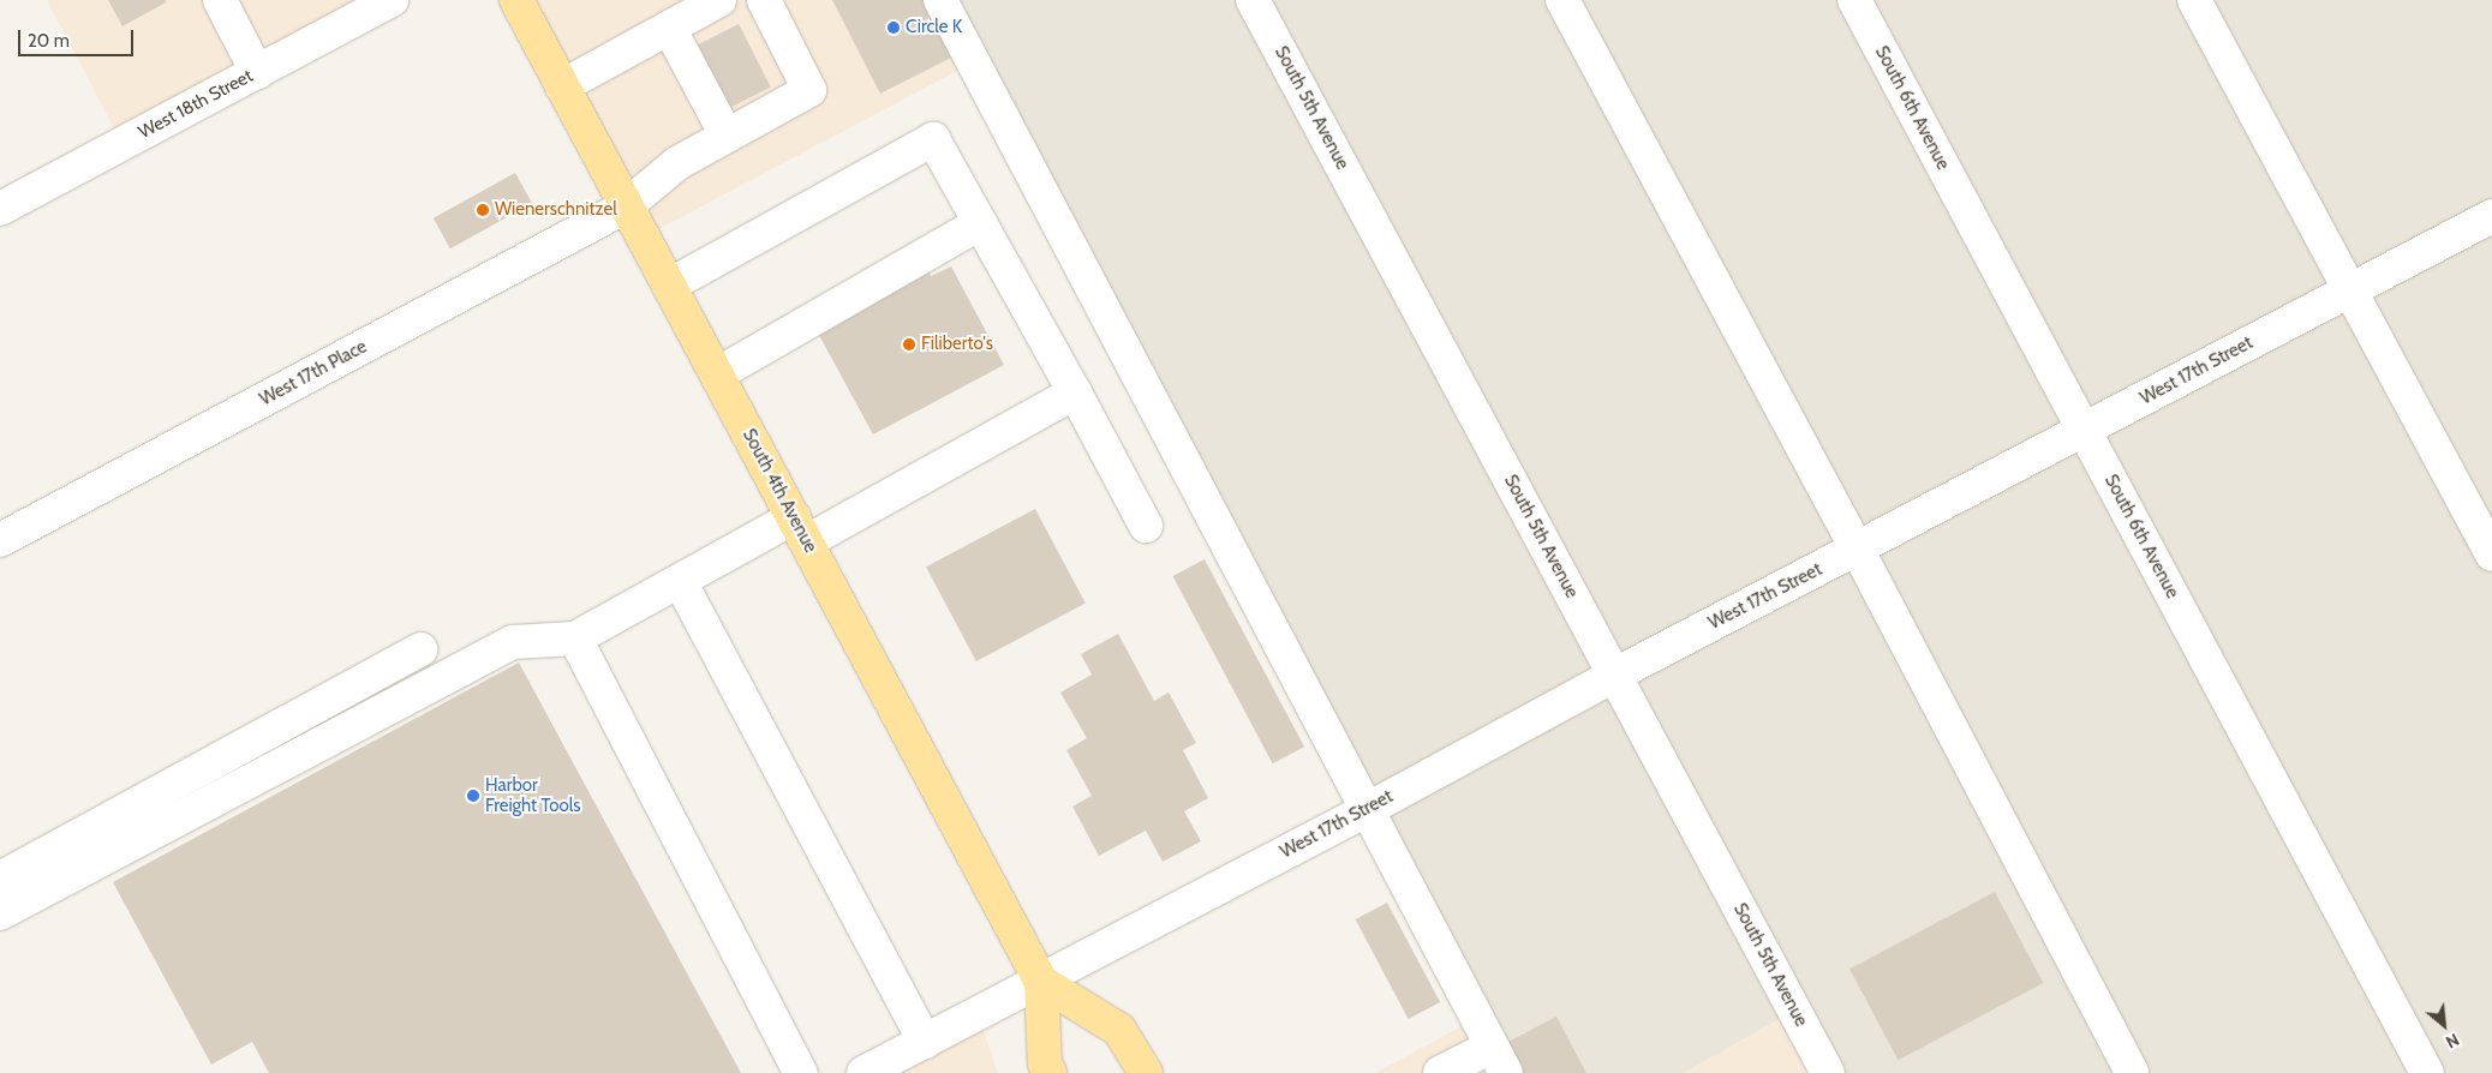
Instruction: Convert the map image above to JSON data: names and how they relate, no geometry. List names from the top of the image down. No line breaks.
{"streets":{"main road":["South 4th Avenue"],"street":["West 18th Street","South 5th Avenue","South 6th Avenue","West 17th Street","West 17th Place"]},"crossings":[["South 5th Avenue","West 17th Street"],["South 6th Avenue","West 17th Street"],["West 17th Street","South 4th Avenue"],["West 17th Place","South 4th Avenue"]],"places":["Circle K","Wienerschnitzel","Filiberto's","Harbor Freight Tools"],"scale_bar":"20 m","north":"bottom right"}
